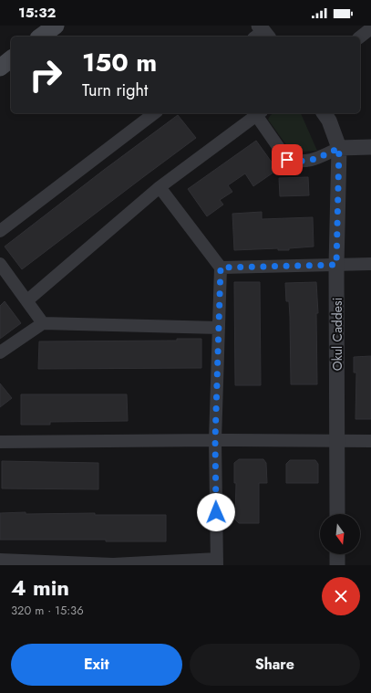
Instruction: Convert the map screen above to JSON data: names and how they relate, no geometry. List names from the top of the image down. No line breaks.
{"streets":{"street":["Okul Caddesi"]},"north":"bottom","page":{"status":"15:32","turn":["150 m","Turn right"],"heading":["4 min","320 m · 15:36"],"buttons":["Exit","Share"]}}
